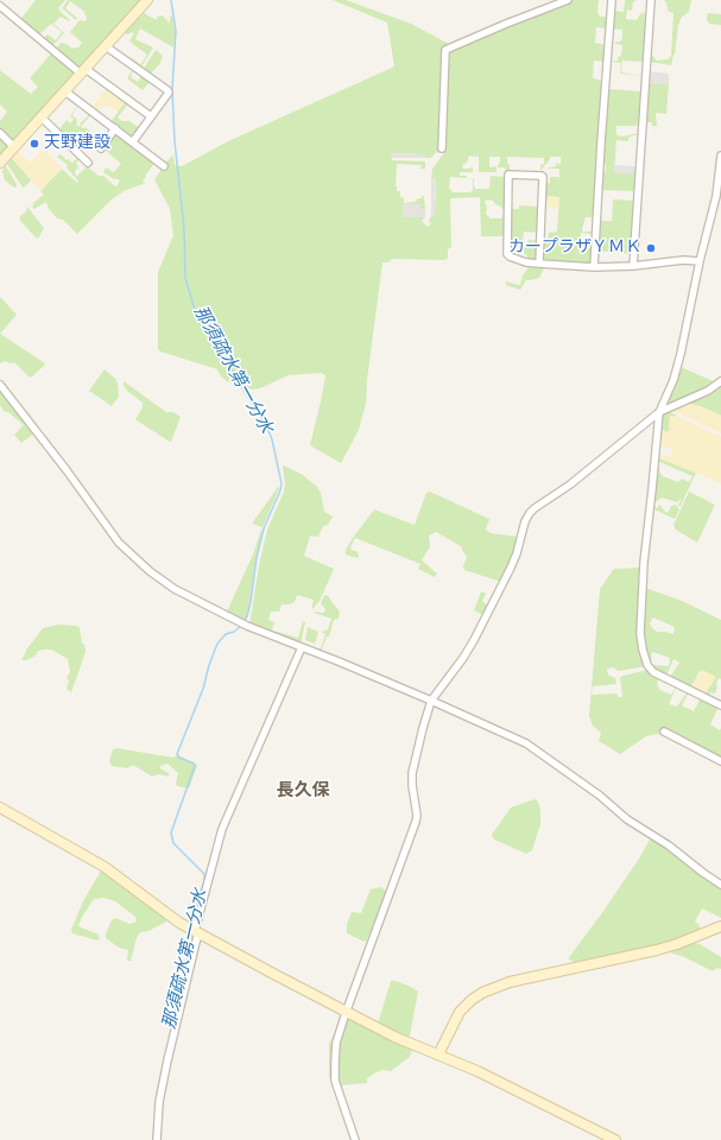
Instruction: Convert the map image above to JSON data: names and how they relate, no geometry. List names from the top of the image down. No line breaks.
{"districts":["長久保"],"water":["那須疏水第一分水"],"places":["天野建設","カープラザＹＭＫ"]}
